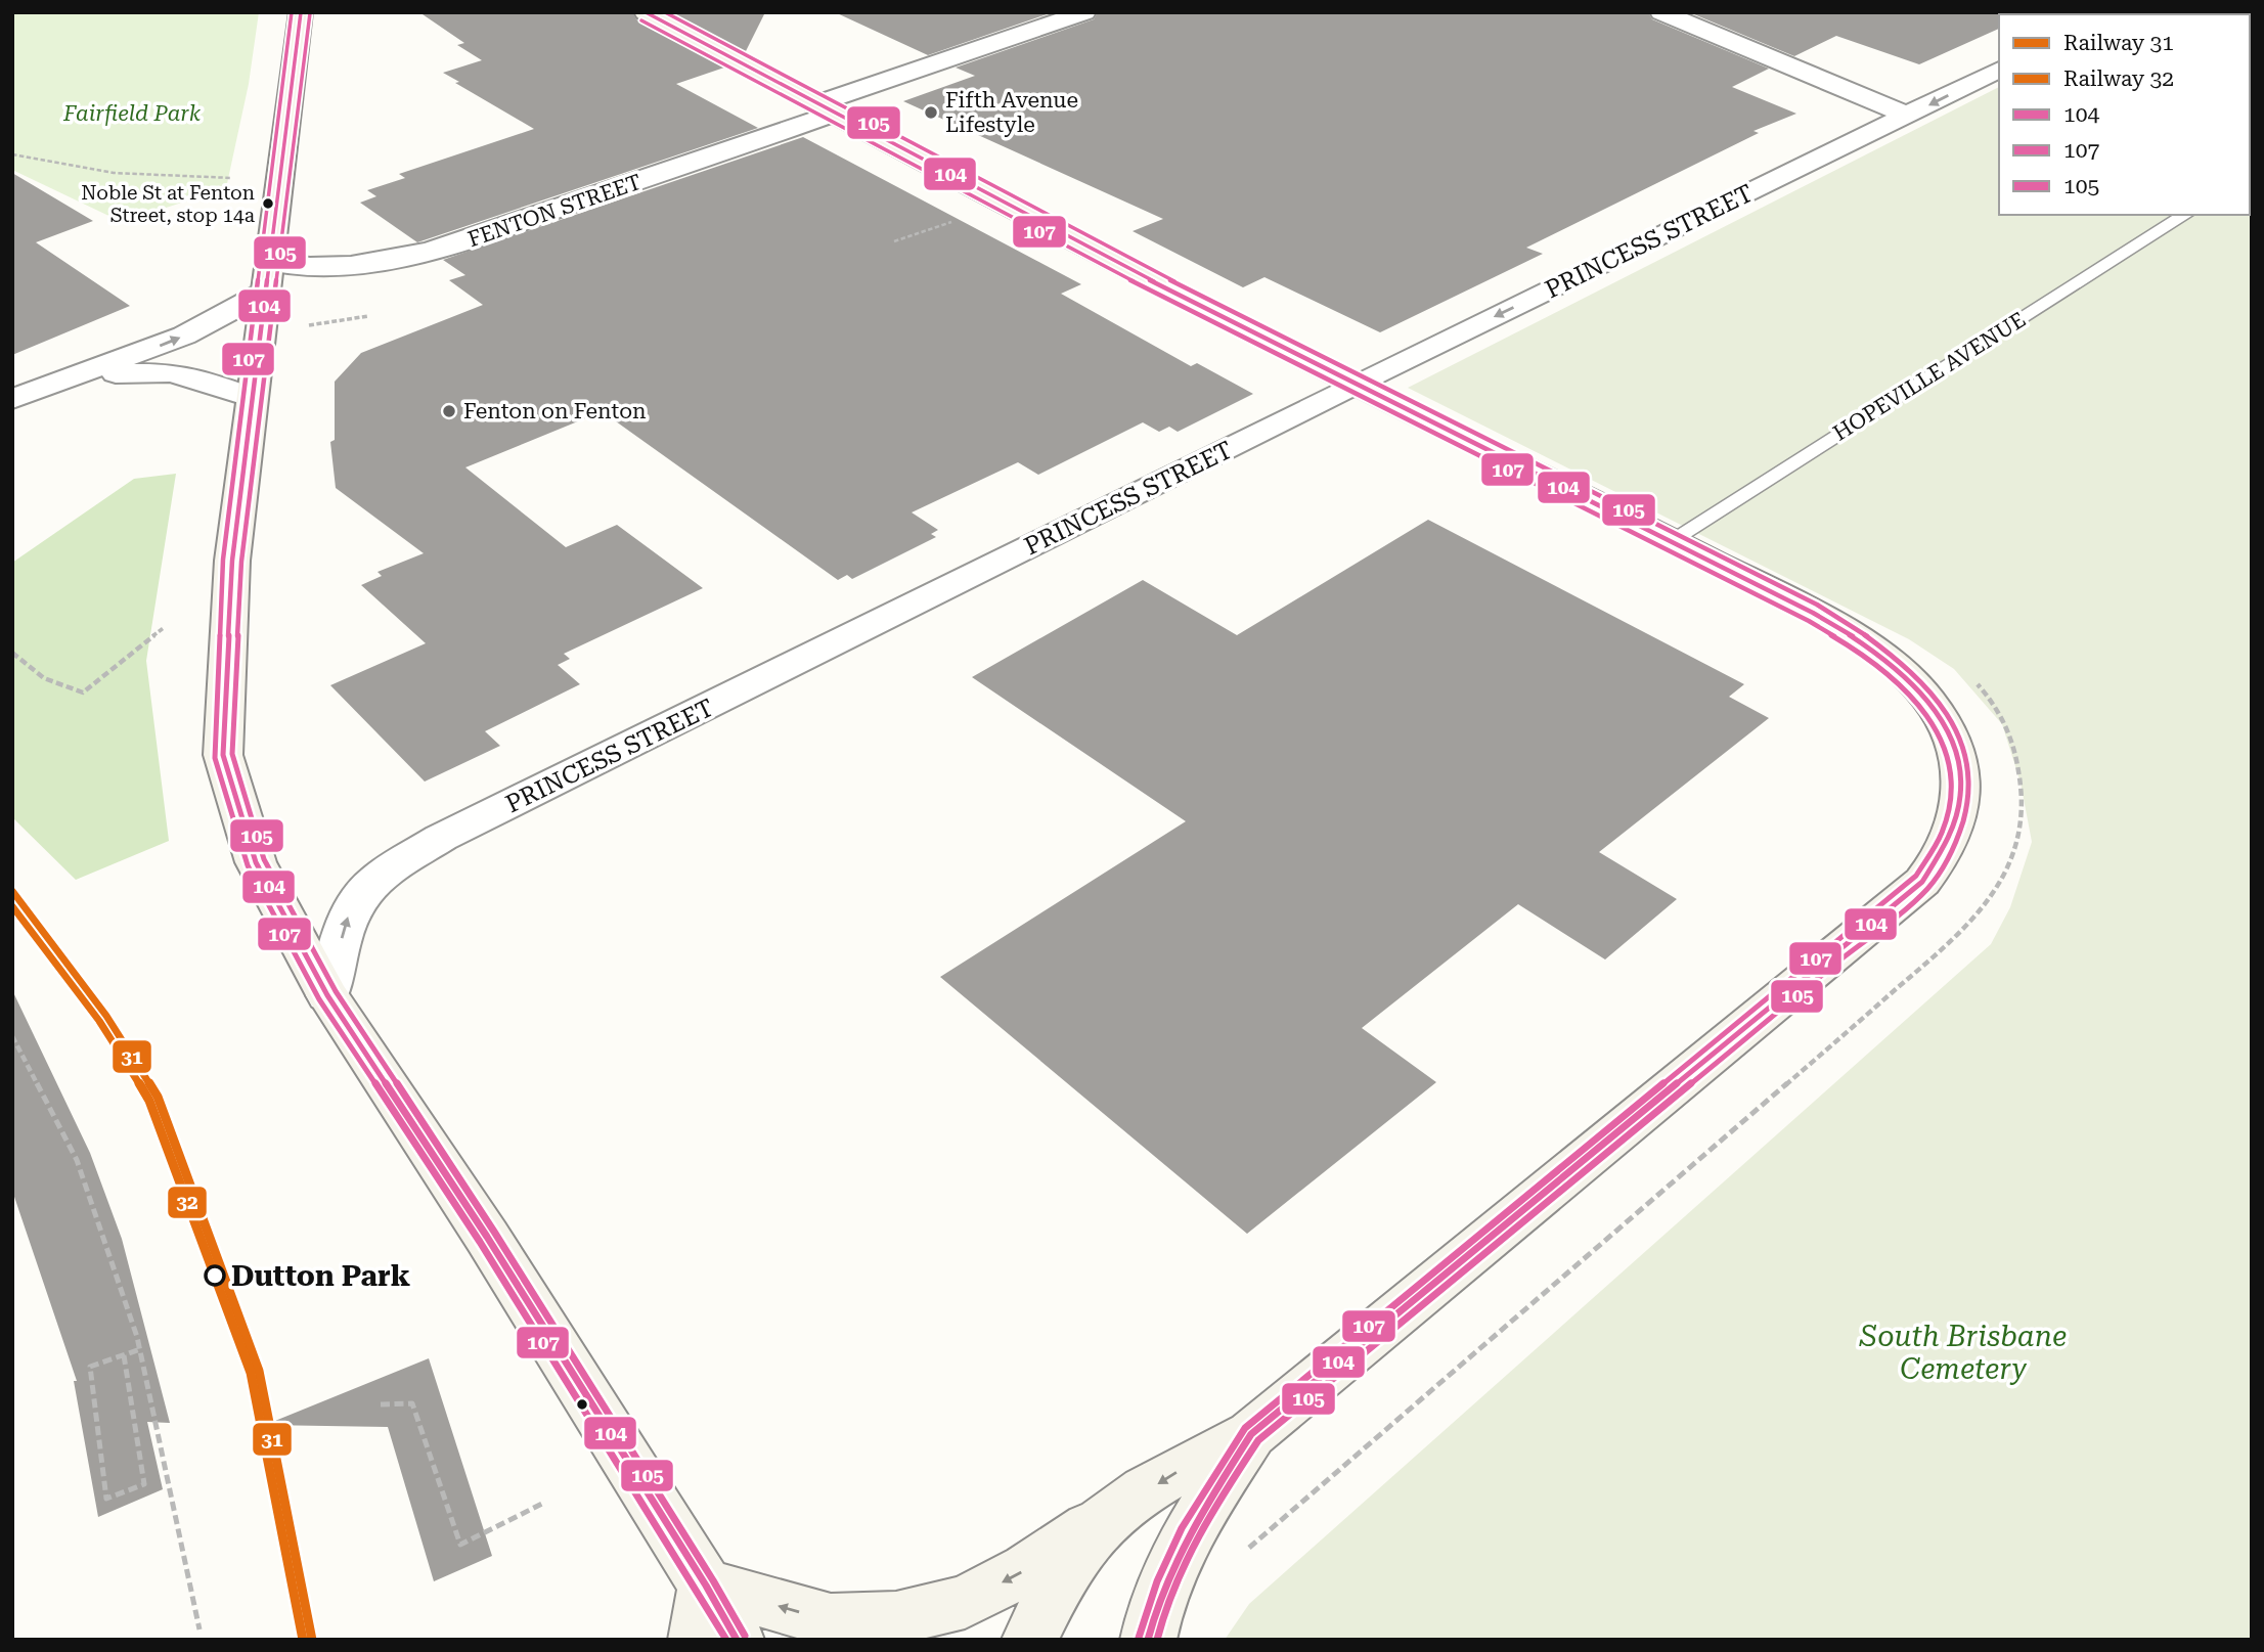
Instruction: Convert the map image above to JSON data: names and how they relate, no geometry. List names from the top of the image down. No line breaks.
{"streets":{"street":["FENTON STREET","PRINCESS STREET"],"lane":["HOPEVILLE AVENUE"]},"parks":["Fairfield Park","South Brisbane Cemetery"],"places":["Fifth Avenue Lifestyle","Noble St at Fenton Street, stop 14a","Fenton on Fenton","Dutton Park"],"lines":["transit line 104","transit line 107","transit line 105","rail line 31","rail line 32"],"legend":["Railway 31","Railway 32","104","107","105"]}
